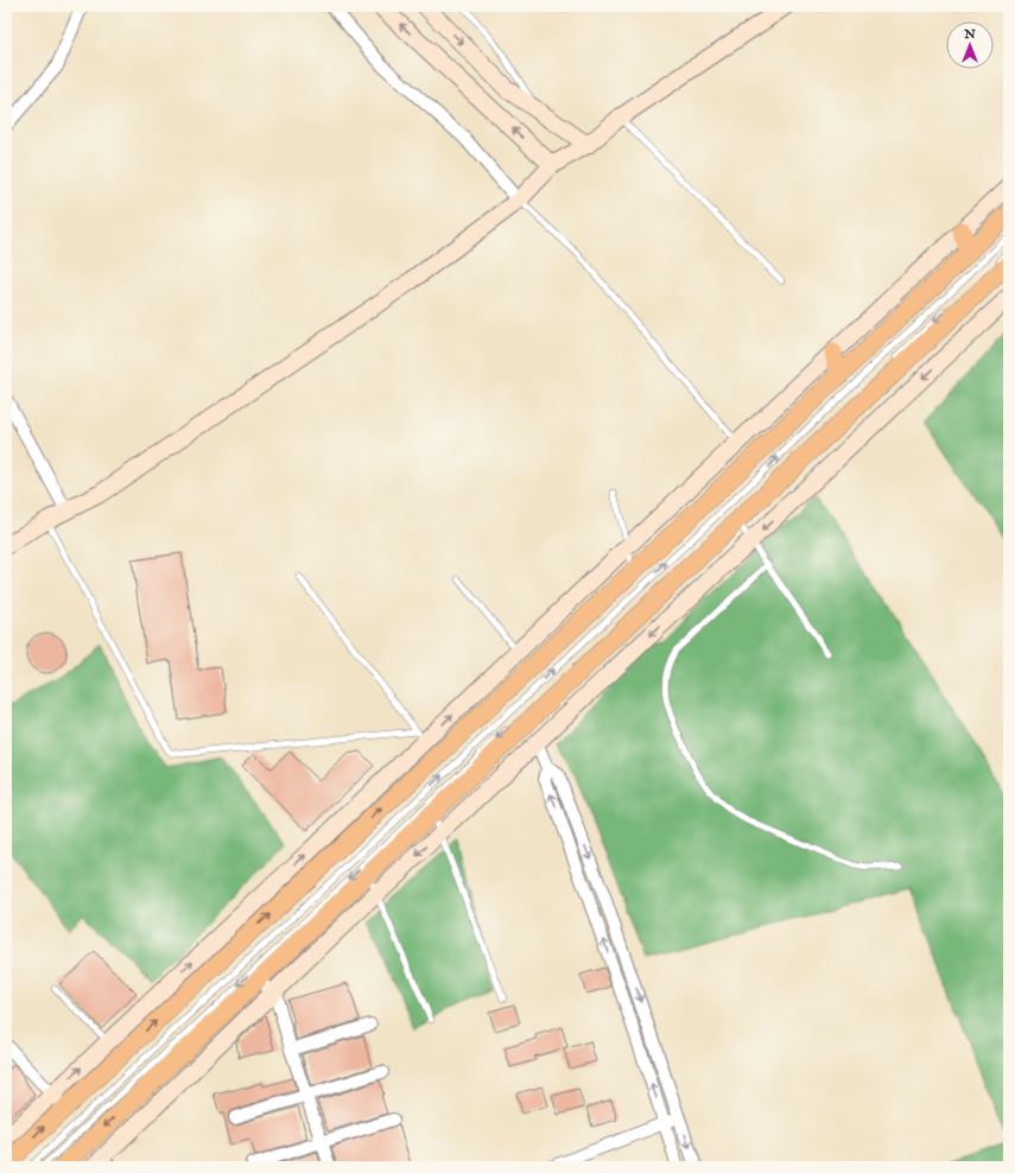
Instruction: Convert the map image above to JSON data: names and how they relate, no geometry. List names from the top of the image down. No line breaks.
{"north":"top"}
